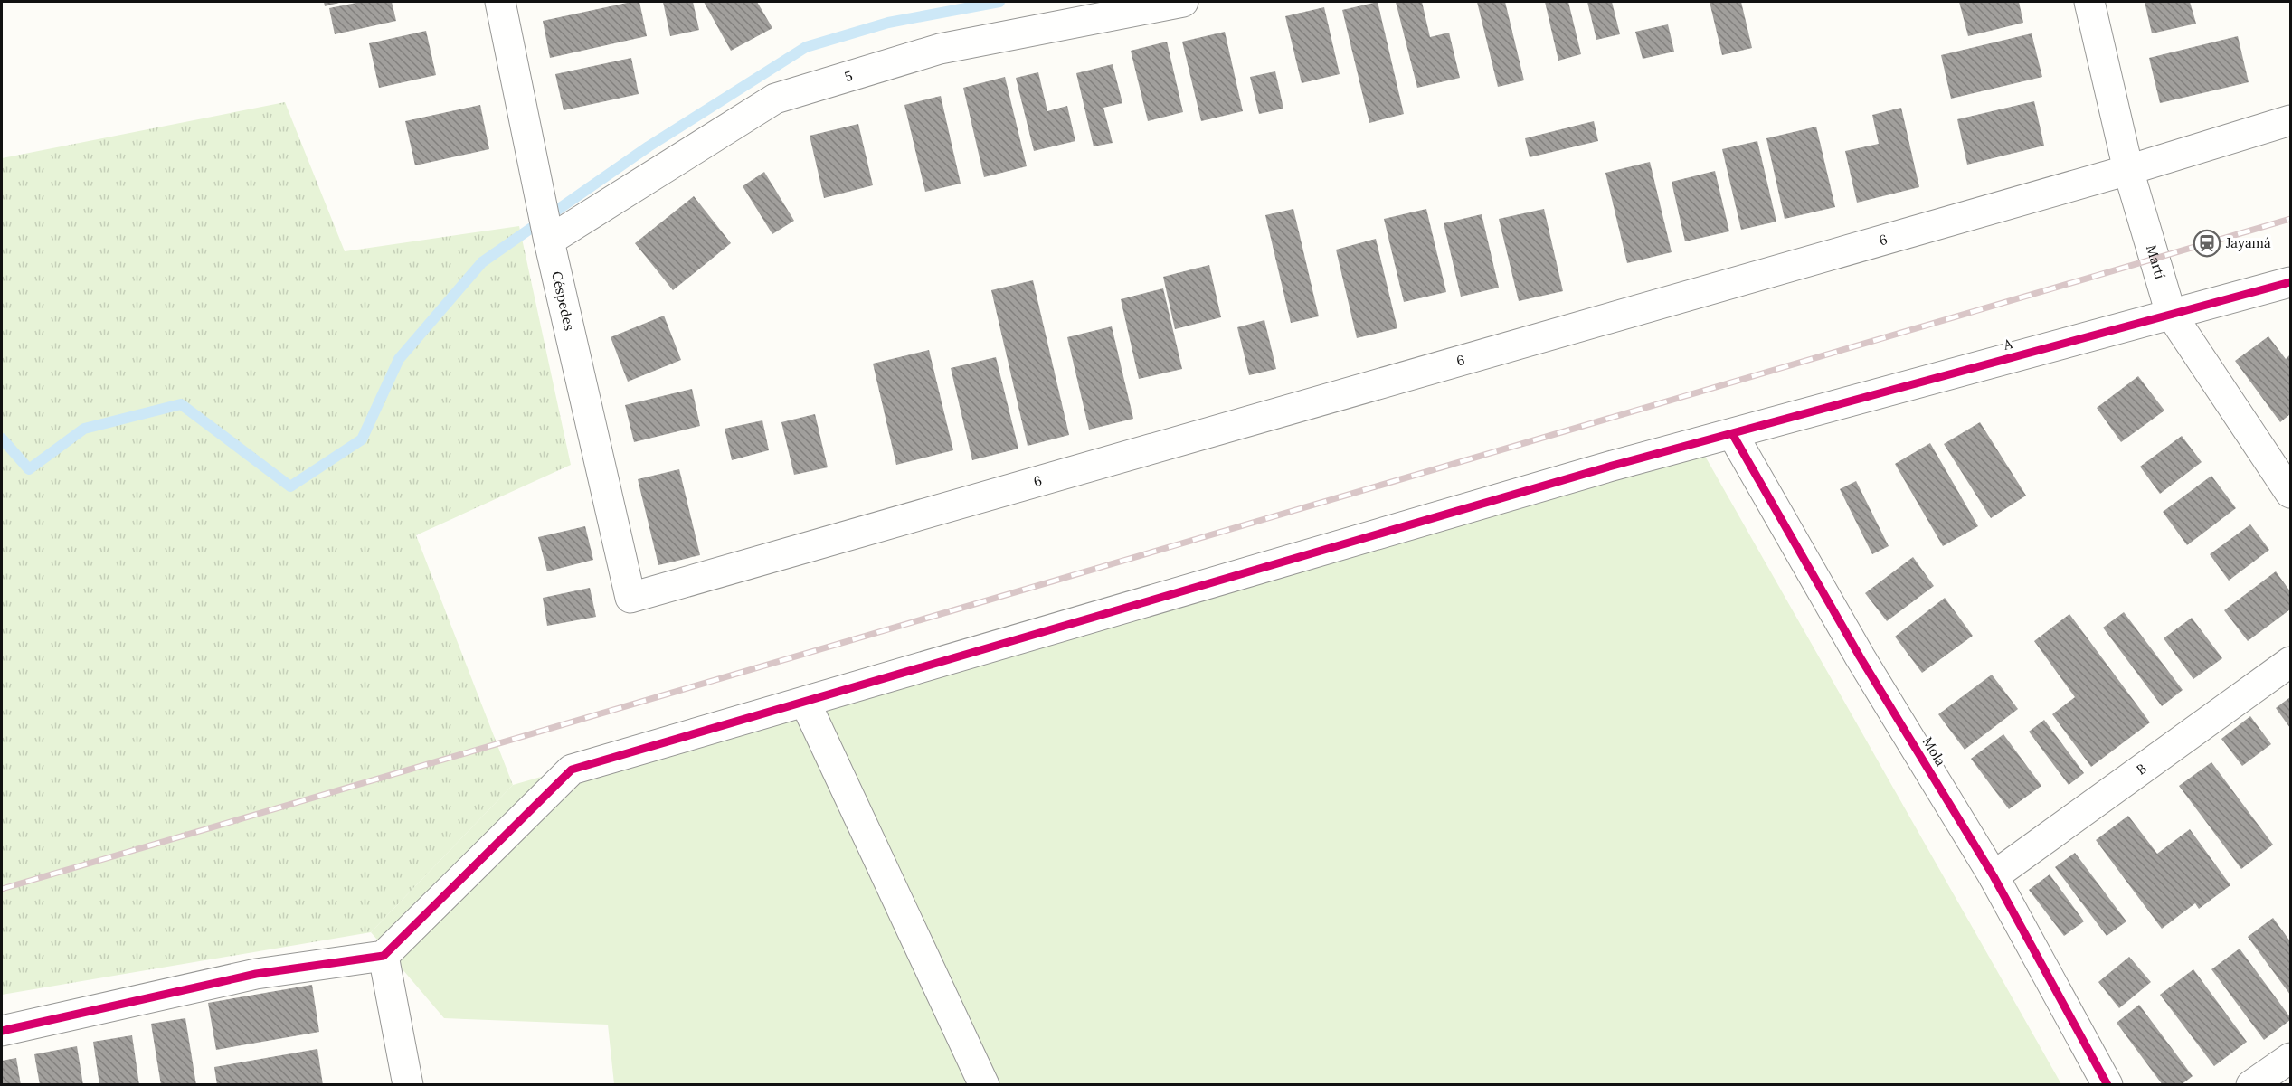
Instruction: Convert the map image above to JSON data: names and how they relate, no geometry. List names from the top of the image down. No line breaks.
{"streets":{"street":["5","6","Martí","Céspedes","A","Mola","B"]},"crossings":[["5","Céspedes"],["6","Martí"],["6","Céspedes"],["Martí","A"],["A","Mola"],["Mola","B"]],"places":{"station":["Jayamá"]}}
